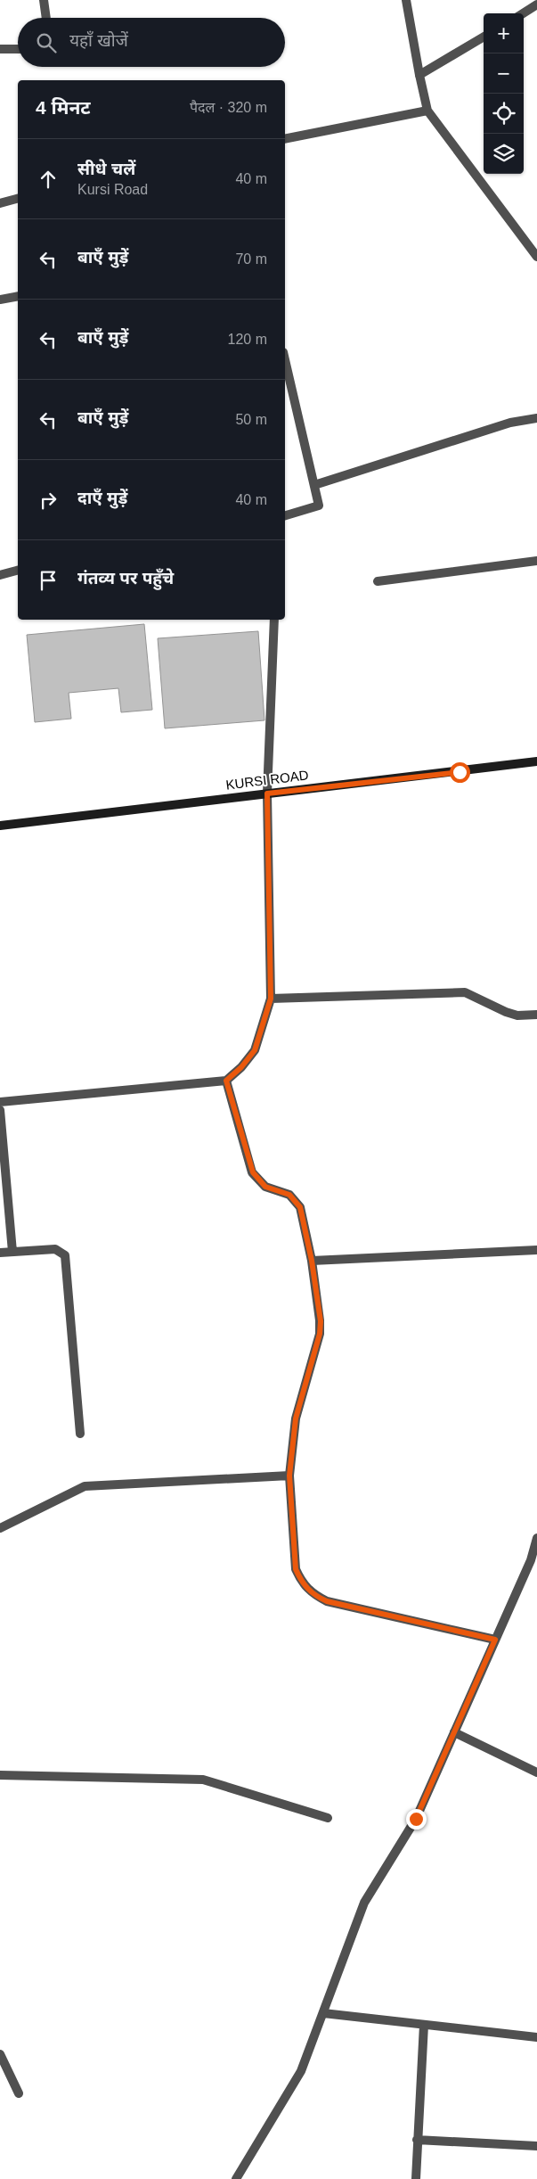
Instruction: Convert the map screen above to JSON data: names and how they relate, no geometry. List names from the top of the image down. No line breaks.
{"streets":{"main road":["KURSI ROAD"]},"page":{"map_buttons":["+","−"],"search":"यहाँ खोजें","heading":["4 मिनट","पैदल · 320 m"],"list":[["सीधे चलें","Kursi Road","40 m"],["बाएँ मुड़ें","70 m"],["बाएँ मुड़ें","120 m"],["बाएँ मुड़ें","50 m"],["दाएँ मुड़ें","40 m"],"गंतव्य पर पहुँचे"]}}
